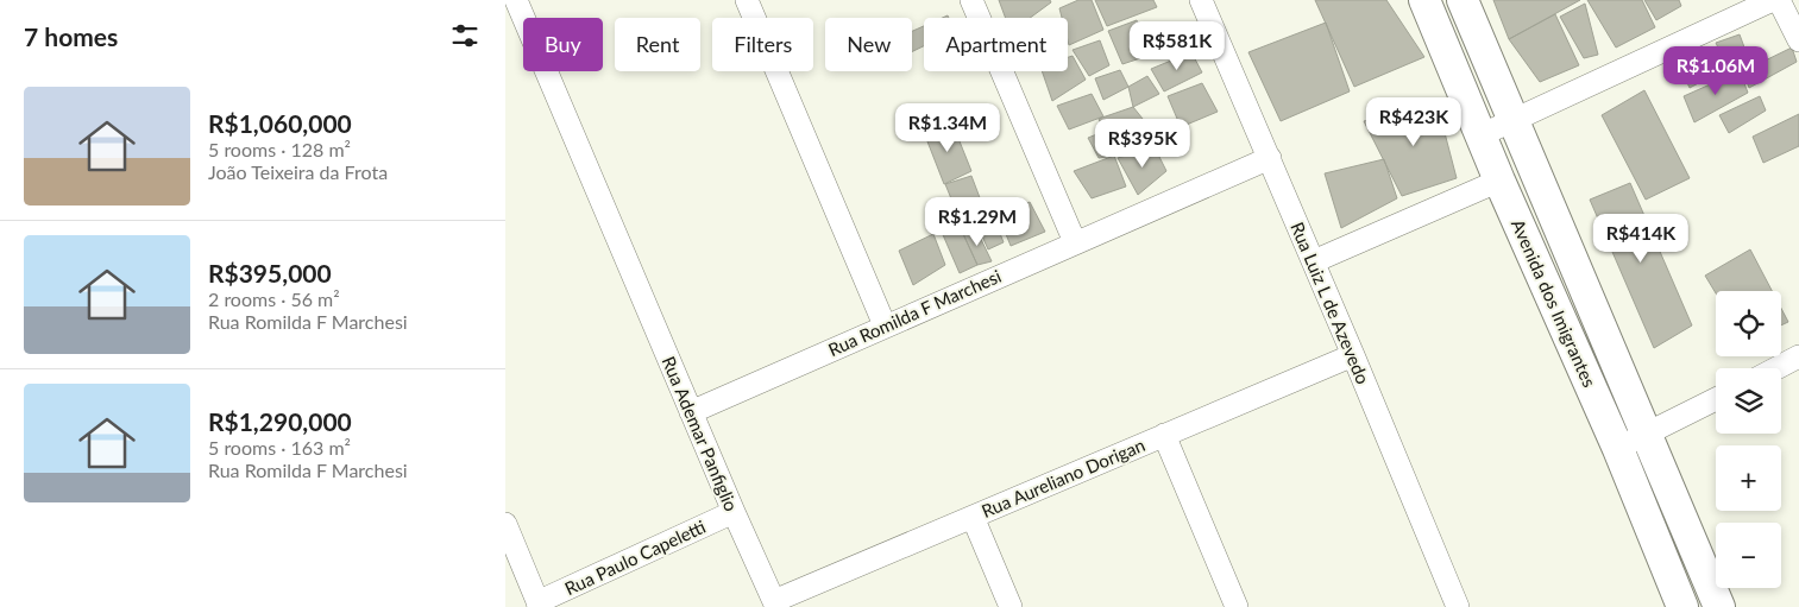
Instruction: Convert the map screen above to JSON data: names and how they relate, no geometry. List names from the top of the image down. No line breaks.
{"streets":{"main road":["Avenida dos Imigrantes"],"street":["Rua Luiz L de Azevedo","Rua Romilda F Marchesi","Rua Ademar Panfiglio","Rua Aureliano Dorigan","Rua Paulo Capeletti"]},"crossings":[["Rua Luiz L de Azevedo","Rua Romilda F Marchesi"],["Rua Luiz L de Azevedo","Rua Aureliano Dorigan"],["Rua Romilda F Marchesi","Rua Ademar Panfiglio"],["Rua Ademar Panfiglio","Rua Aureliano Dorigan"],["Rua Ademar Panfiglio","Rua Paulo Capeletti"]],"page":{"heading":"7 homes","chip":["Buy","Rent","Filters","New","Apartment"],"price":["R$581K","R$1.06M","R$423K","R$1.34M","R$395K","R$1.29M","R$414K"],"list":[{"name":"R$1,060,000","note":"5 rooms · 128 m² · João Teixeira da Frota"},{"name":"R$395,000","note":"2 rooms · 56 m² · Rua Romilda F Marchesi"},{"name":"R$1,290,000","note":"5 rooms · 163 m² · Rua Romilda F Marchesi"}],"map_buttons":["+","−"]}}
